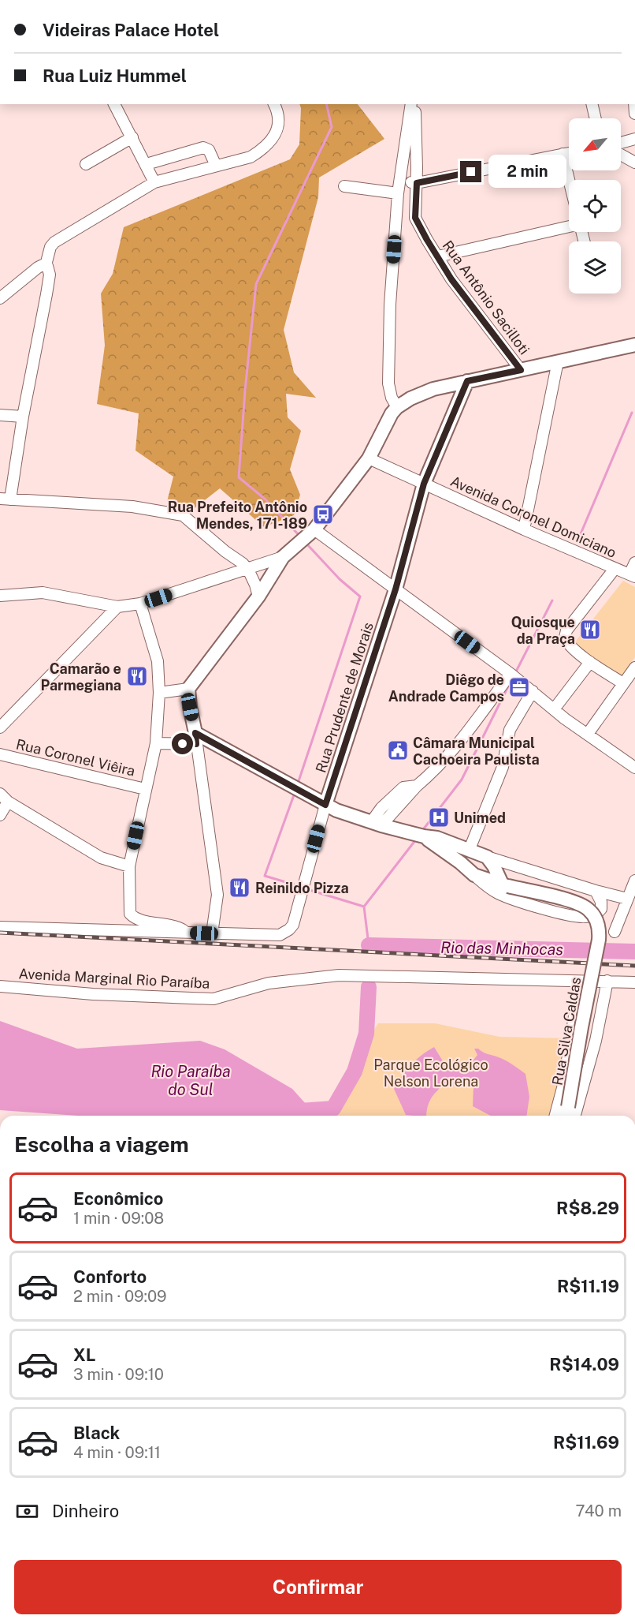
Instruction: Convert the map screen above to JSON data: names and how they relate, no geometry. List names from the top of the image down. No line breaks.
{"streets":{"main road":["Rua Prudente de Morais","Rua Silva Caldas"],"street":["Rua Antônio Sacilloti","Avenida Coronel Domiciano","Rua Coronel Viêira","Avenida Marginal Rio Paraíba"]},"crossings":[["Avenida Coronel Domiciano","Rua Prudente de Morais"]],"water":["Rio das Minhocas","Rio Paraíba do Sul"],"parks":["Parque Ecológico Nelson Lorena"],"places":{"bus stop":["Rua Prefeito Antônio Mendes, 171-189"],"restaurant":["Quiosque da Praça","Camarão e Parmegiana","Reinildo Pizza"],"office":["Diêgo de Andrade Campos"],"public building":["Câmara Municipal Cachoeira Paulista"],"hospital":["Unimed"]},"north":"bottom left","page":{"banner":["Videiras Palace Hotel","Rua Luiz Hummel"],"bubble":"2 min","heading":"Escolha a viagem","list":[{"name":"Econômico","note":"1 min · 09:08","value":"R$8.29"},{"name":"Conforto","note":"2 min · 09:09","value":"R$11.19"},{"name":"XL","note":"3 min · 09:10","value":"R$14.09"},{"name":"Black","note":"4 min · 09:11","value":"R$11.69"}],"pay":["Dinheiro","740 m"],"buttons":"Confirmar"}}
